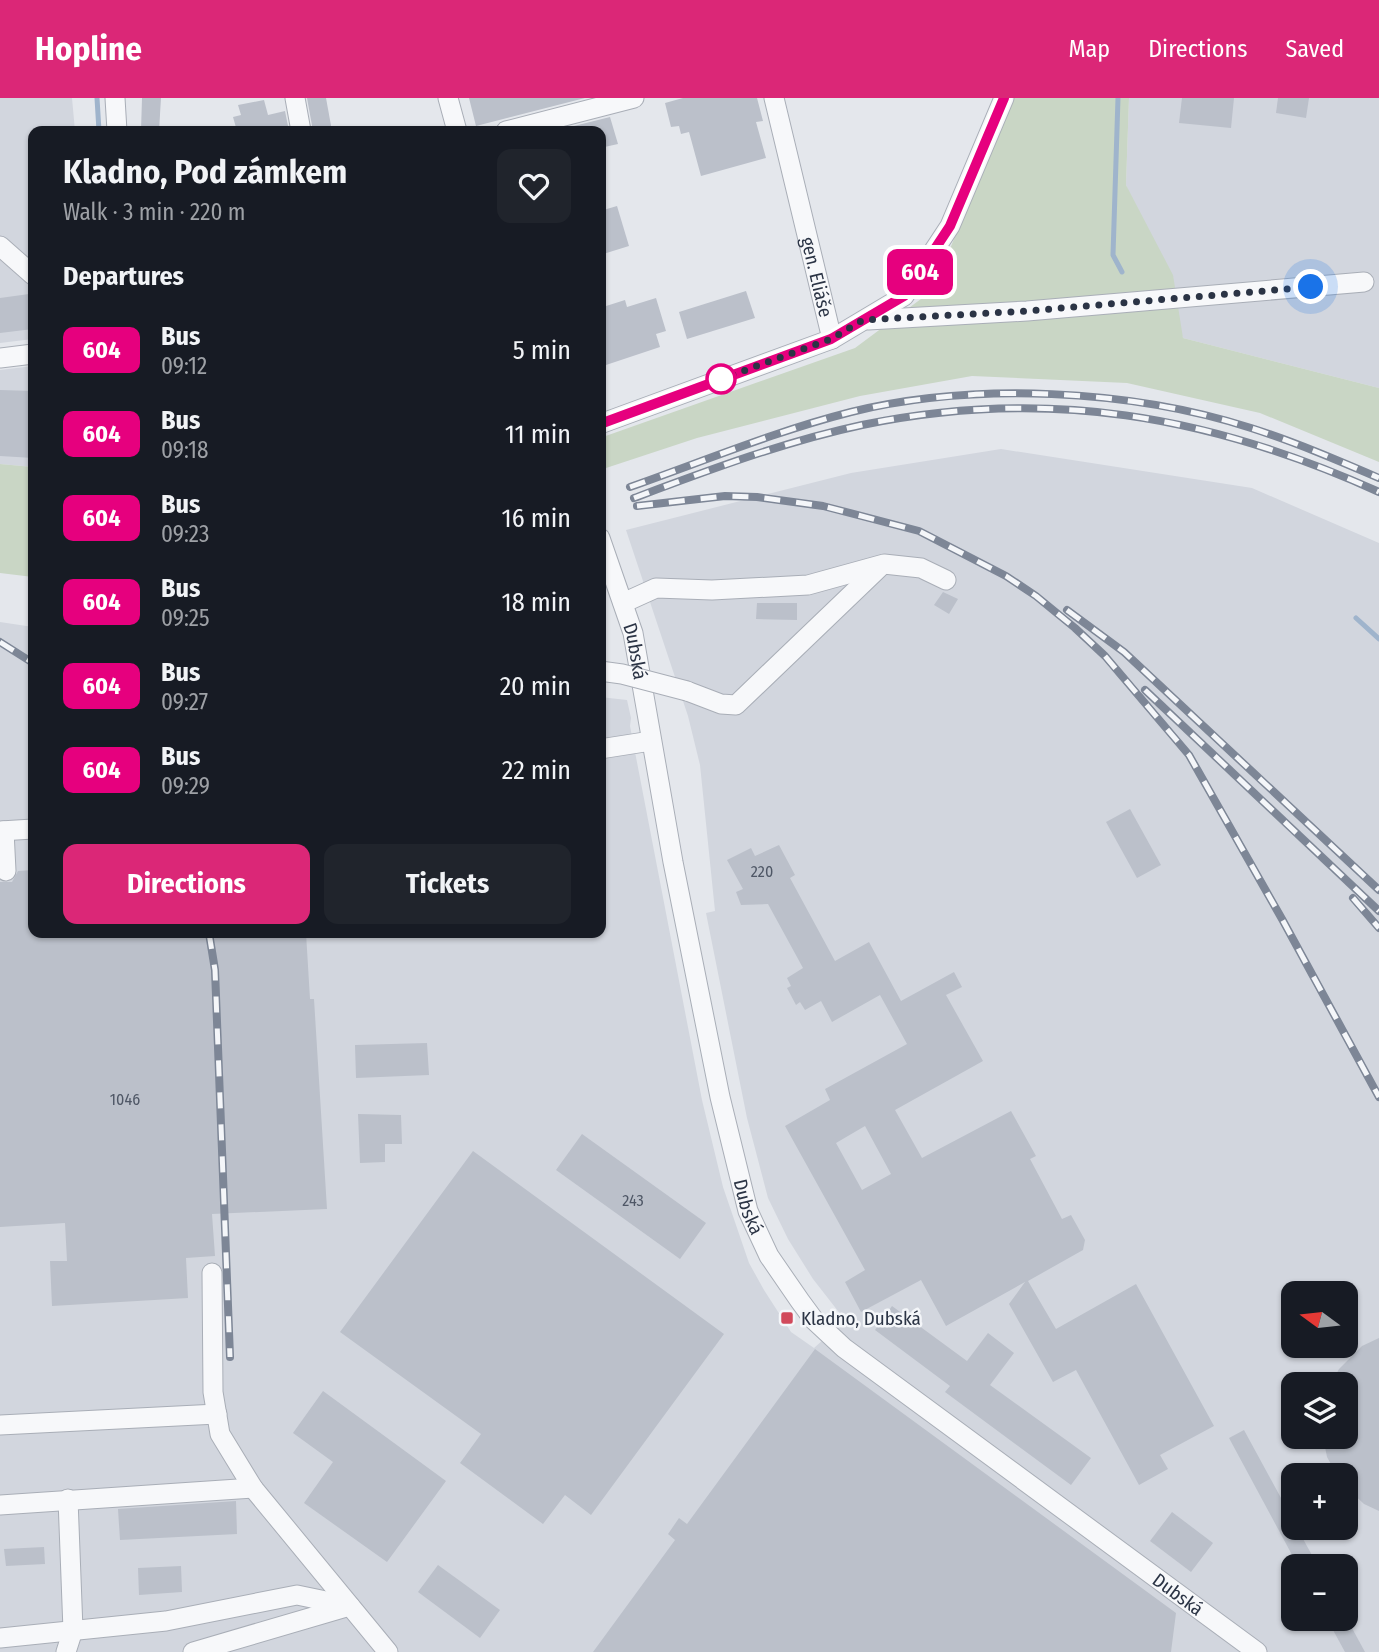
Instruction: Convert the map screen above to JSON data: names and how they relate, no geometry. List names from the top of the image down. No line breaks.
{"streets":{"street":["gen. Eliáše","Dubská"]},"places":{"transit":["Kladno, Dubská"]},"lines":["bus line 604"],"house_numbers":["220","1046","243"],"north":"left","page":{"header":"Hopline","nav":["Map","Directions","Saved"],"on_map":"604","heading":[["Kladno, Pod zámkem","Walk · 3 min · 220 m"],"Departures"],"list":[{"mark":"604","name":"Bus","note":"09:12","value":"5 min"},{"mark":"604","name":"Bus","note":"09:18","value":"11 min"},{"mark":"604","name":"Bus","note":"09:23","value":"16 min"},{"mark":"604","name":"Bus","note":"09:25","value":"18 min"},{"mark":"604","name":"Bus","note":"09:27","value":"20 min"},{"mark":"604","name":"Bus","note":"09:29","value":"22 min"}],"buttons":["Directions","Tickets"],"map_buttons":["+","−"]}}
